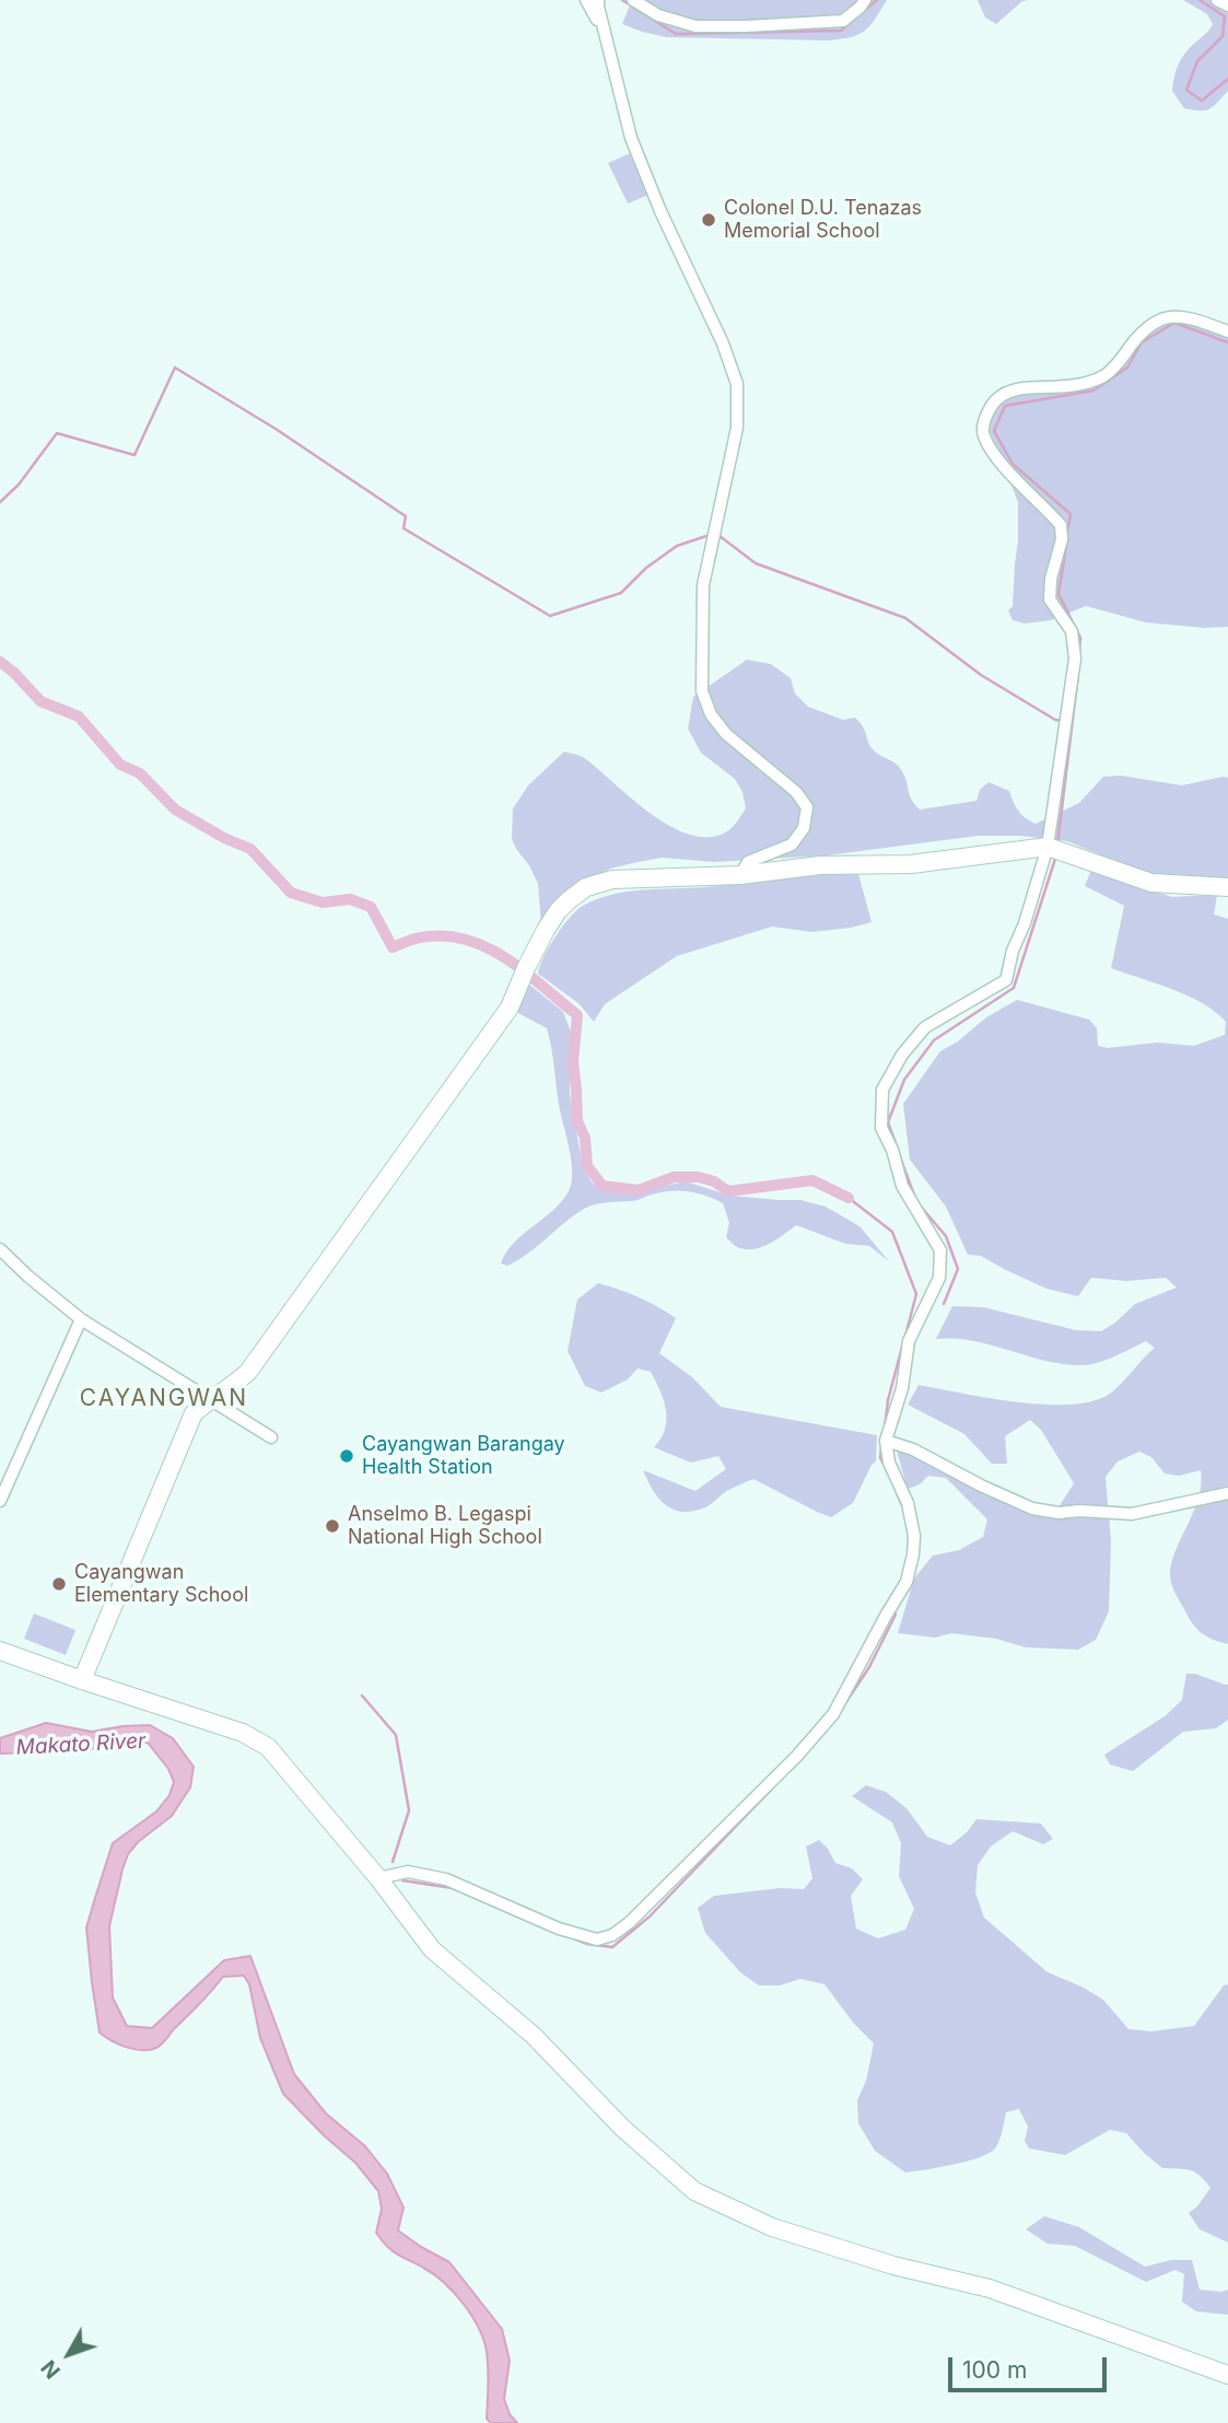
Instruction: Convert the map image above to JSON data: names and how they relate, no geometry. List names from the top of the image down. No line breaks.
{"districts":["CAYANGWAN"],"water":["Makato River"],"places":["Colonel D.U. Tenazas Memorial School","Cayangwan Barangay Health Station","Anselmo B. Legaspi National High School","Cayangwan Elementary School"],"scale_bar":"100 m","north":"bottom left"}
